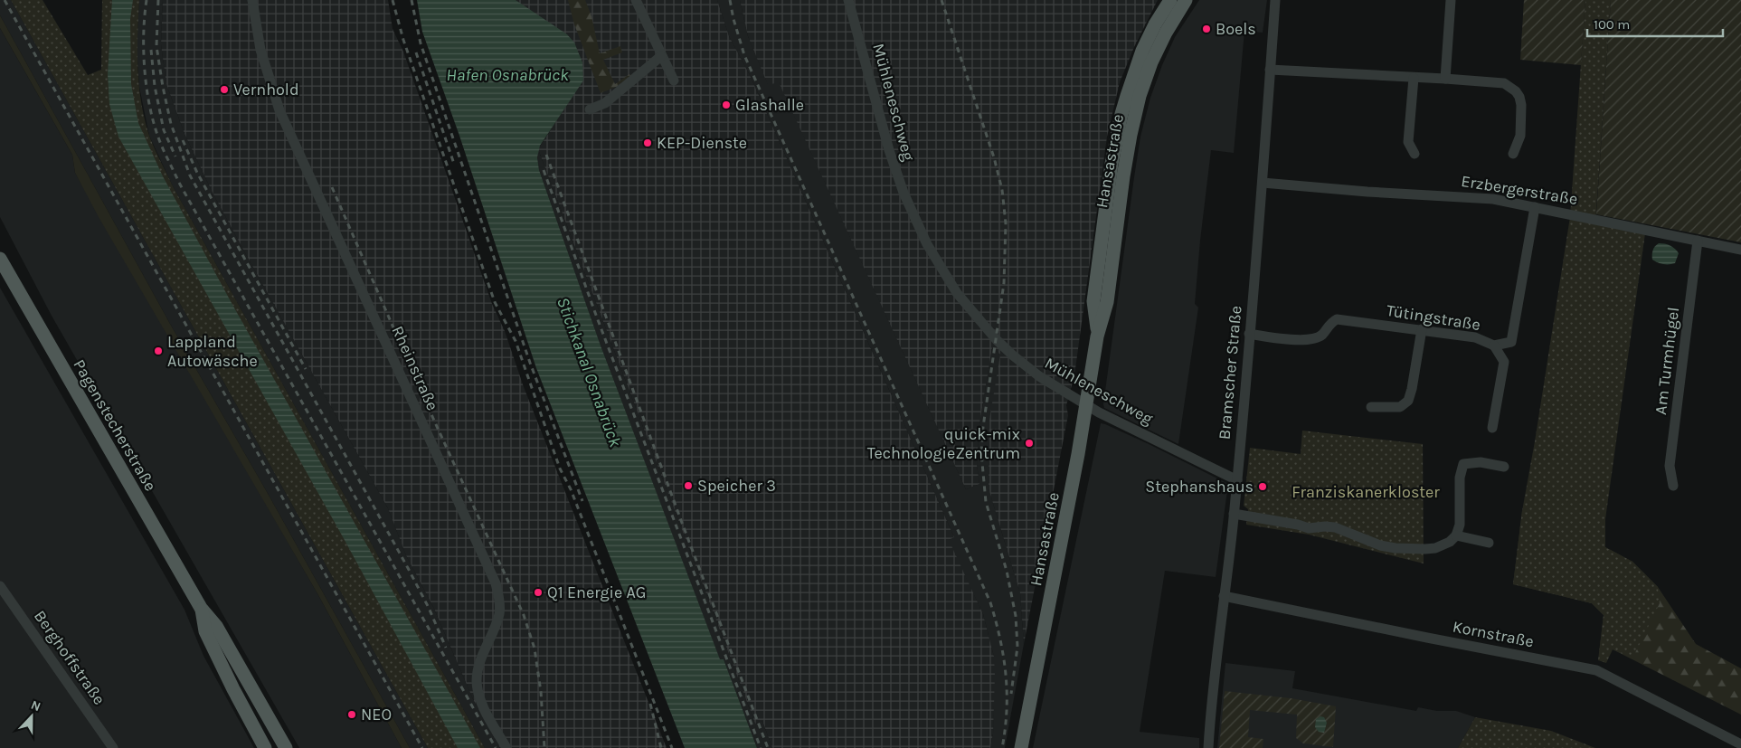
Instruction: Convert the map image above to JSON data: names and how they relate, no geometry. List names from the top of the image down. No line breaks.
{"streets":{"main road":["Hansastraße","Pagenstecherstraße"],"street":["Mühleneschweg","Erzbergerstraße","Tütingstraße","Am Turmhügel","Rheinstraße","Bramscher Straße","Kornstraße","Berghoffstraße"]},"crossings":[["Mühleneschweg","Hansastraße"],["Mühleneschweg","Bramscher Straße"],["Erzbergerstraße","Tütingstraße"],["Erzbergerstraße","Am Turmhügel"],["Erzbergerstraße","Bramscher Straße"],["Tütingstraße","Bramscher Straße"],["Bramscher Straße","Kornstraße"]],"water":["Hafen Osnabrück","Stichkanal Osnabrück"],"parks":["Franziskanerkloster"],"places":["Boels","Vernhold","Glashalle","KEP-Dienste","Lappland Autowäsche","quick-mix TechnologieZentrum","Speicher 3","Stephanshaus","Q1 Energie AG","NEO"],"scale_bar":"100 m","north":"top"}
